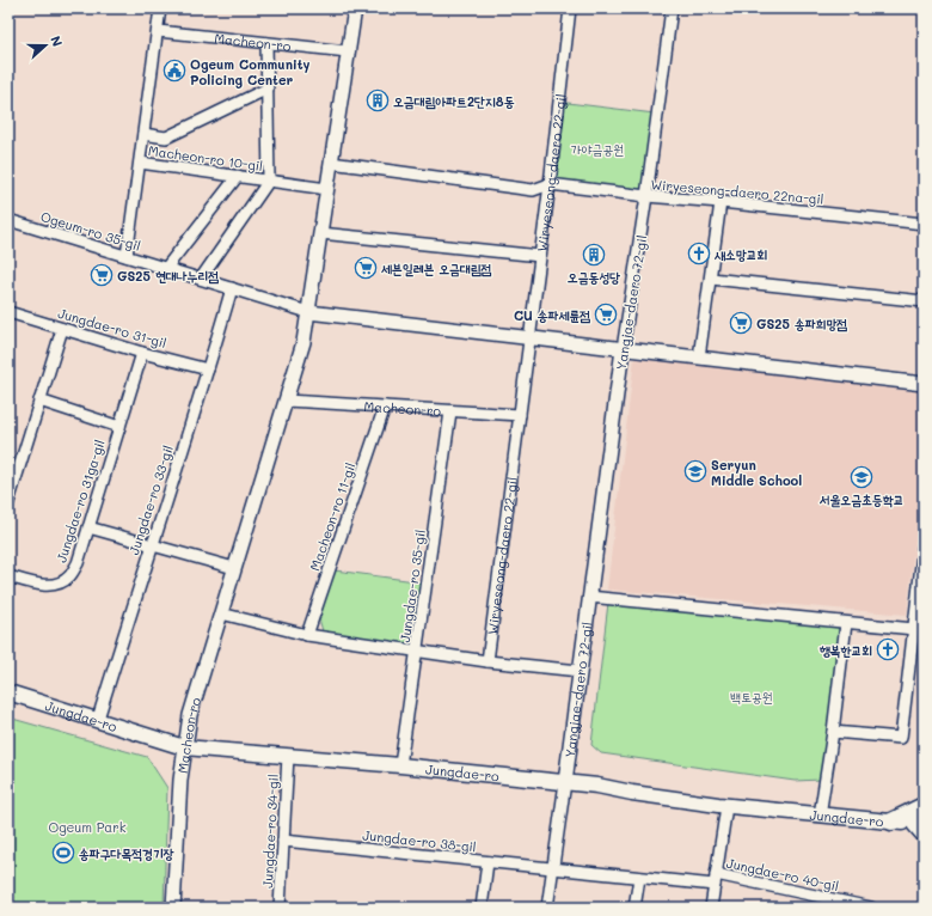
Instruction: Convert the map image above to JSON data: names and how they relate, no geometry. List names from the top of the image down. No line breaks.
{"streets":{"main road":["Jungdae-ro"],"street":["Macheon-ro","Macheon-ro 10-gil","Wiryeseong-daero 22-gil","Wiryeseong-daero 22na-gil","Ogeum-ro 35-gil","Yangjae-daero 72-gil","Jungdae-ro 31-gil","Jungdae-ro 33-gil","Jungdae-ro 31ga-gil","Macheon-ro 11-gil","Jungdae-ro 35-gil","Jungdae-ro 34-gil","Jungdae-ro 38-gil","Jungdae-ro 40-gil"]},"crossings":[["Macheon-ro","Macheon-ro 10-gil"],["Macheon-ro","Wiryeseong-daero 22-gil"],["Macheon-ro","Ogeum-ro 35-gil"],["Macheon-ro","Macheon-ro 11-gil"],["Macheon-ro","Jungdae-ro 35-gil"],["Macheon-ro","Jungdae-ro"],["Wiryeseong-daero 22-gil","Wiryeseong-daero 22na-gil"],["Wiryeseong-daero 22na-gil","Yangjae-daero 72-gil"],["Ogeum-ro 35-gil","Jungdae-ro 33-gil"],["Yangjae-daero 72-gil","Jungdae-ro"],["Jungdae-ro 31-gil","Jungdae-ro 33-gil"],["Jungdae-ro 31-gil","Jungdae-ro 31ga-gil"],["Jungdae-ro 33-gil","Jungdae-ro"],["Jungdae-ro 35-gil","Jungdae-ro"],["Jungdae-ro","Jungdae-ro 34-gil"],["Jungdae-ro","Jungdae-ro 40-gil"],["Jungdae-ro 34-gil","Jungdae-ro 38-gil"],["Jungdae-ro 38-gil","Jungdae-ro 40-gil"]],"parks":["가야금공원","백토공원","Ogeum Park"],"places":{"public building":["Ogeum Community Policing Center"],"building":["오금대림아파트2단지8동","오금동성당"],"church":["새소망교회","행복한교회"],"supermarket":["세븐일레븐 오금대림점","GS25 현대나누리점","CU 송파세륜점","GS25 송파희망점"],"school or university":["Seryun Middle School","서울오금초등학교"],"sports":["송파구다목적경기장"]},"north":"right"}
